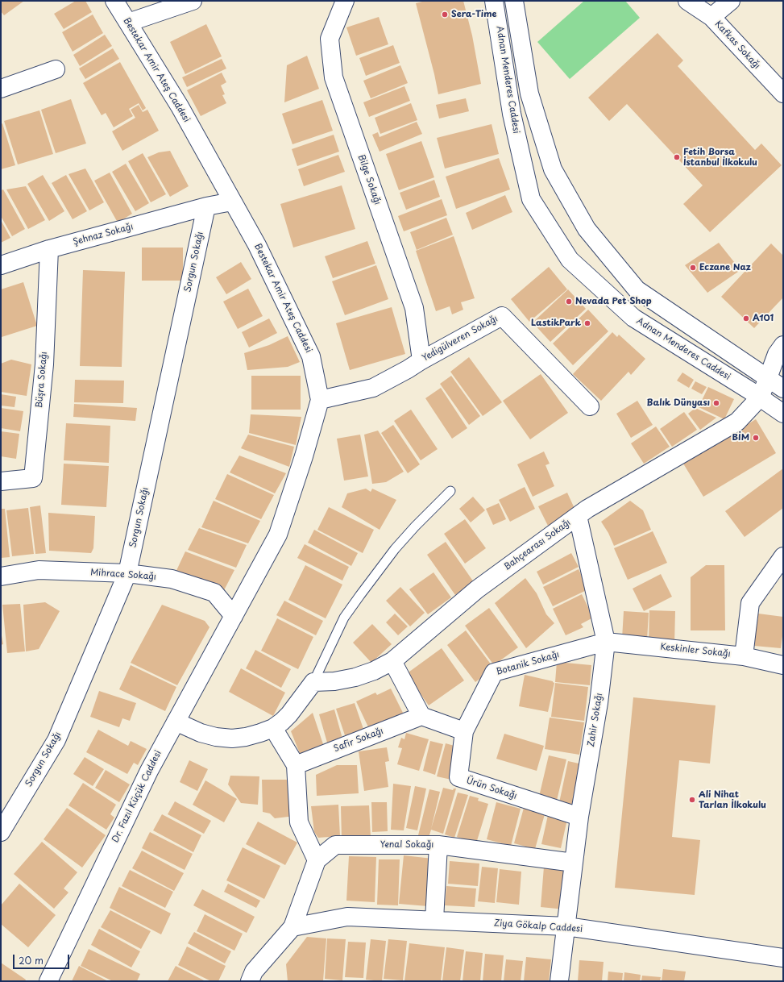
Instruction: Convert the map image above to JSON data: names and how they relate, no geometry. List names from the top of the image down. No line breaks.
{"streets":{"street":["Kafkas Sokağı","Bestekar Amir Ateş Caddesi","Adnan Menderes Caddesi","Bilge Sokağı","Şehnaz Sokağı","Sorgun Sokağı","Yedigülveren Sokağı","Büşra Sokağı","Bahçearası Sokağı","Mihrace Sokağı","Keskinler Sokağı","Botanik Sokağı","Zahir Sokağı","Safir Sokağı","Ürün Sokağı","Dr. Fazıl Küçük Caddesi","Yenal Sokağı","Ziya Gökalp Caddesi"]},"crossings":[["Bestekar Amir Ateş Caddesi","Yedigülveren Sokağı"],["Bestekar Amir Ateş Caddesi","Mihrace Sokağı"],["Bestekar Amir Ateş Caddesi","Dr. Fazıl Küçük Caddesi"],["Adnan Menderes Caddesi","Bahçearası Sokağı"],["Bilge Sokağı","Yedigülveren Sokağı"],["Şehnaz Sokağı","Sorgun Sokağı"],["Şehnaz Sokağı","Büşra Sokağı"],["Sorgun Sokağı","Mihrace Sokağı"],["Bahçearası Sokağı","Zahir Sokağı"],["Mihrace Sokağı","Dr. Fazıl Küçük Caddesi"],["Keskinler Sokağı","Botanik Sokağı"],["Keskinler Sokağı","Zahir Sokağı"],["Botanik Sokağı","Zahir Sokağı"],["Botanik Sokağı","Ürün Sokağı"],["Zahir Sokağı","Ürün Sokağı"],["Zahir Sokağı","Yenal Sokağı"],["Zahir Sokağı","Ziya Gökalp Caddesi"]],"places":["Sera-Time","Fetih Borsa İstanbul İlkokulu","Eczane Naz","Nevada Pet Shop","A101","LastikPark","Balık Dünyası","BİM","Ali Nihat Tarlan İlkokulu"],"scale_bar":"20 m"}
